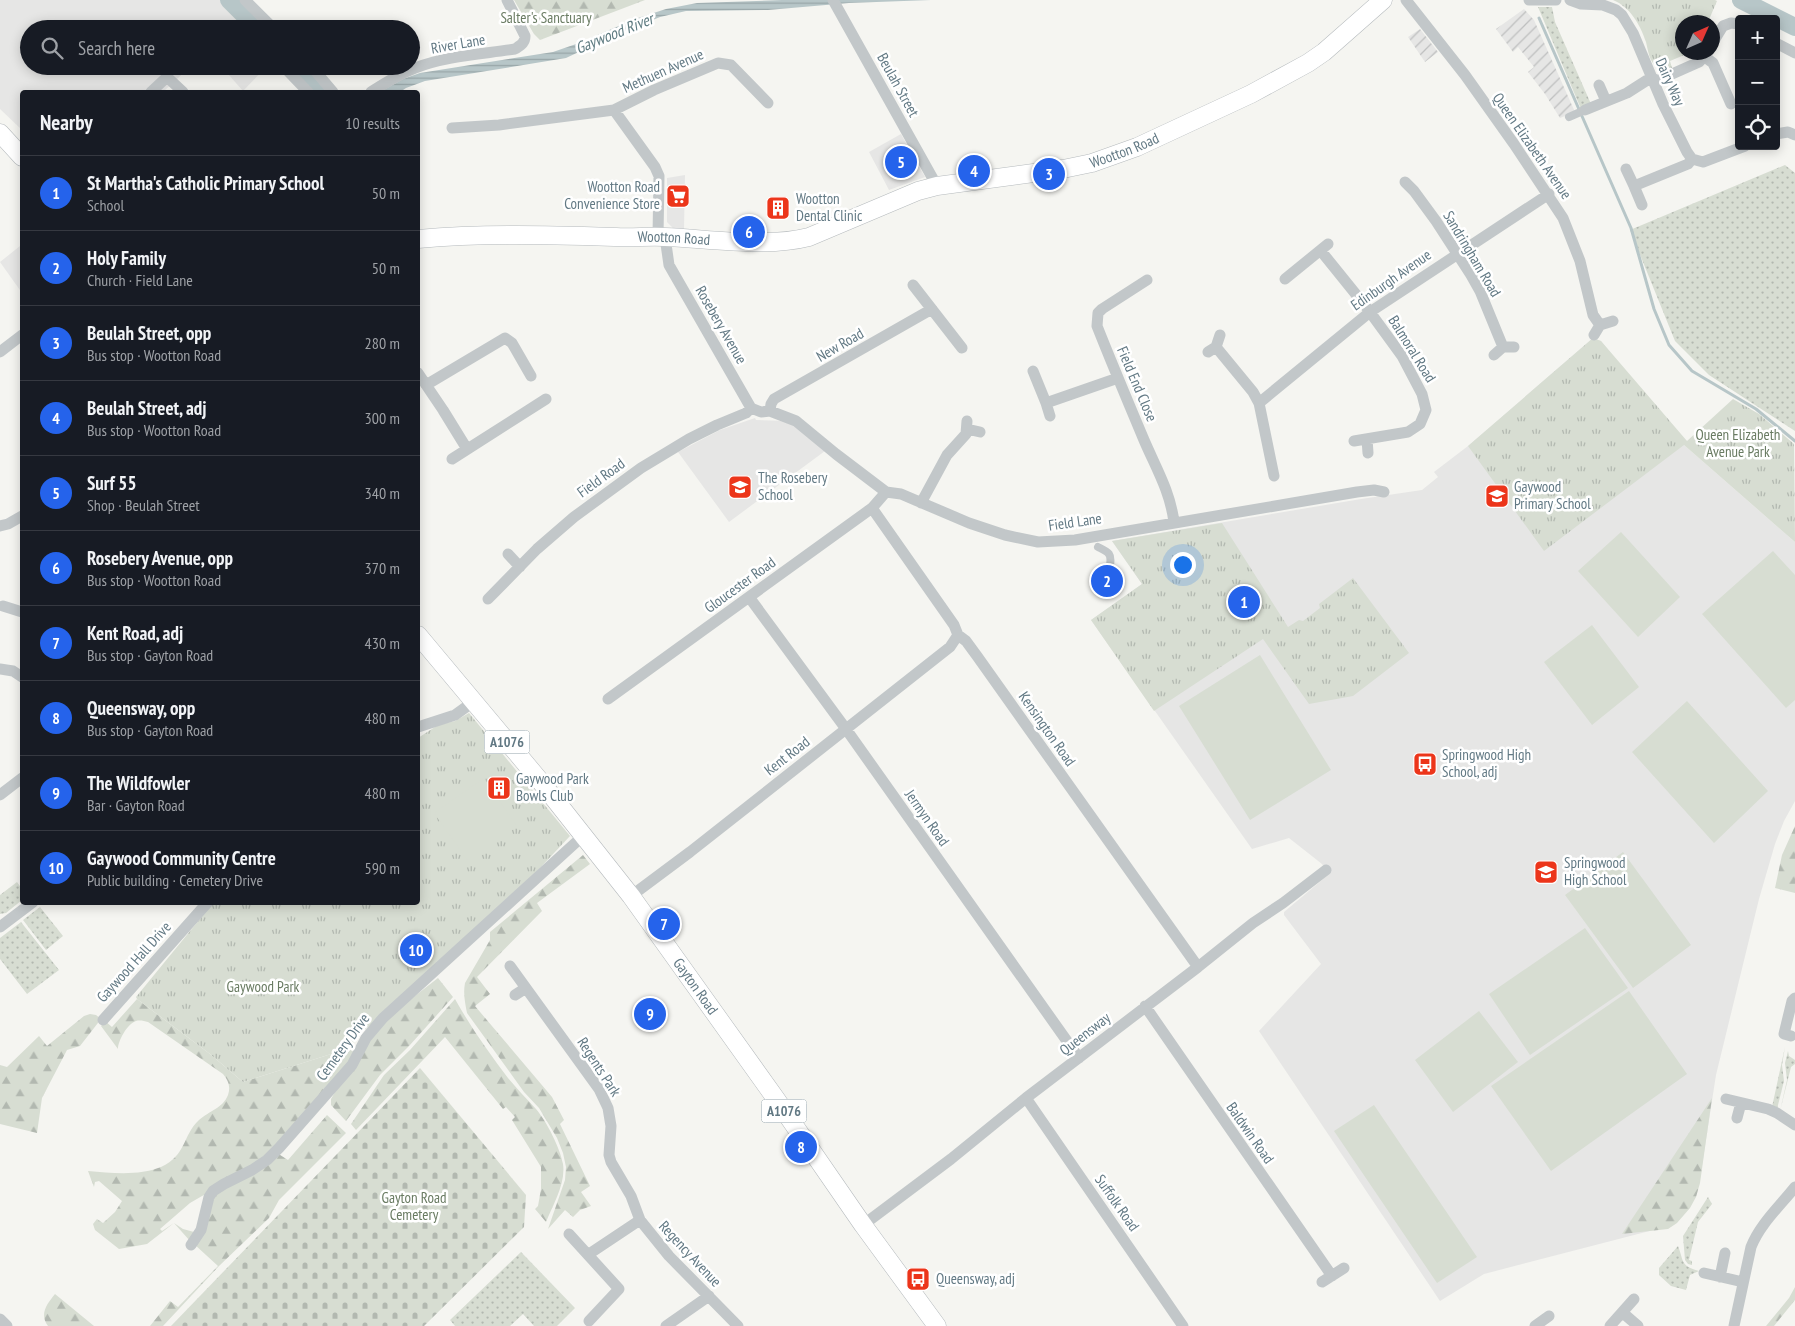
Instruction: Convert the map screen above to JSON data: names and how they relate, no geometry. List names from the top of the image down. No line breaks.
{"streets":{"main road":["Wootton Road","A1076","Gayton Road"],"street":["River Lane","Methuen Avenue","Dairy Way","Beulah Street","Queen Elizabeth Avenue","Sandringham Road","Edinburgh Avenue","Rosebery Avenue","New Road","Balmoral Road","Field End Close","Field Road","Field Lane","Gloucester Road","Kensington Road","Kent Road","Jermyn Road","Gaywood Hall Drive","Queensway","Cemetery Drive","Regents Park","Baldwin Road","Suffolk Road","Regency Avenue"]},"crossings":[["Methuen Avenue","Wootton Road"],["Methuen Avenue","Rosebery Avenue"],["Beulah Street","Wootton Road"],["Queen Elizabeth Avenue","Edinburgh Avenue"],["Wootton Road","Rosebery Avenue"],["Sandringham Road","Edinburgh Avenue"],["Edinburgh Avenue","Balmoral Road"],["Rosebery Avenue","Field Road"],["New Road","Field Lane"],["Field End Close","Field Lane"],["Field Lane","Gloucester Road"],["Gloucester Road","Kensington Road"],["Gloucester Road","Jermyn Road"],["Kensington Road","Kent Road"],["Kensington Road","Queensway"],["Kent Road","Jermyn Road"],["Kent Road","Gayton Road"],["Jermyn Road","Queensway"],["Gayton Road","Queensway"],["Gayton Road","Cemetery Drive"],["Queensway","Baldwin Road"],["Queensway","Suffolk Road"],["Regents Park","Regency Avenue"]],"water":["Gaywood River"],"parks":["Salter's Sanctuary","Queen Elizabeth Avenue Park","Gaywood Park","Gayton Road Cemetery"],"places":{"supermarket":["Wootton Road Convenience Store"],"building":["Wootton Dental Clinic","Gaywood Park Bowls Club"],"school or university":["The Rosebery School","Gaywood Primary School","Springwood High School"],"bus stop":["Springwood High School, adj","Queensway, adj"]},"north":"top right","page":{"map_buttons":["+","−"],"search":"Search here","heading":["Nearby","10 results"],"pins":["5","4","3","6","2","1","7","10","9","8"],"list":[{"mark":"1","name":"St Martha's Catholic Primary School","note":"School","value":"50 m"},{"mark":"2","name":"Holy Family","note":"Church · Field Lane","value":"50 m"},{"mark":"3","name":"Beulah Street, opp","note":"Bus stop · Wootton Road","value":"280 m"},{"mark":"4","name":"Beulah Street, adj","note":"Bus stop · Wootton Road","value":"300 m"},{"mark":"5","name":"Surf 55","note":"Shop · Beulah Street","value":"340 m"},{"mark":"6","name":"Rosebery Avenue, opp","note":"Bus stop · Wootton Road","value":"370 m"},{"mark":"7","name":"Kent Road, adj","note":"Bus stop · Gayton Road","value":"430 m"},{"mark":"8","name":"Queensway, opp","note":"Bus stop · Gayton Road","value":"480 m"},{"mark":"9","name":"The Wildfowler","note":"Bar · Gayton Road","value":"480 m"},{"mark":"10","name":"Gaywood Community Centre","note":"Public building · Cemetery Drive","value":"590 m"}]}}
